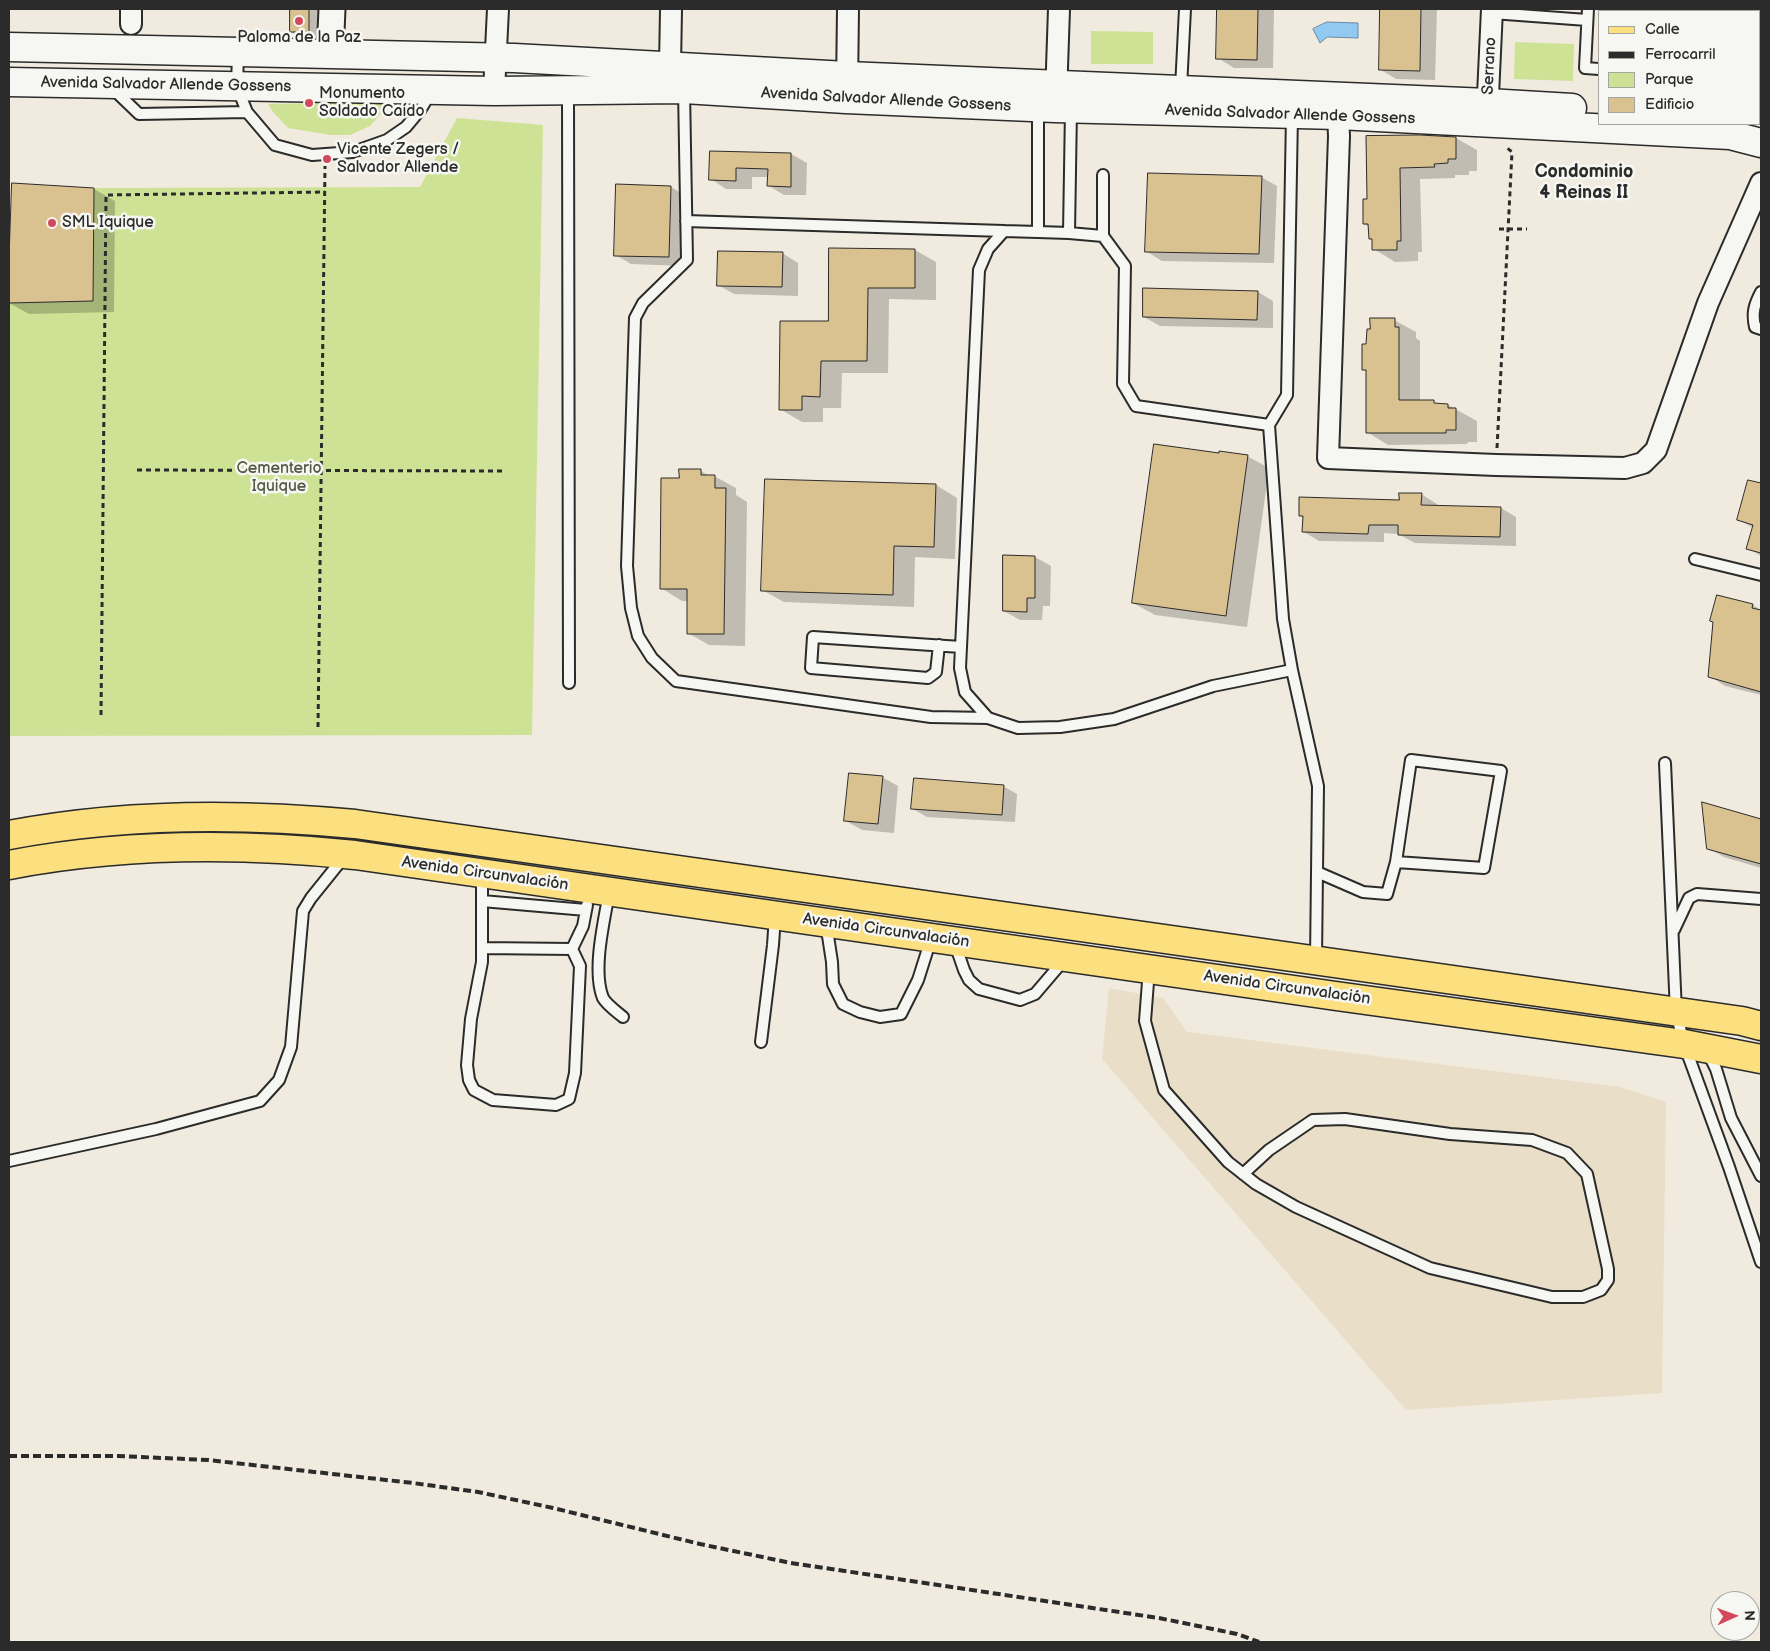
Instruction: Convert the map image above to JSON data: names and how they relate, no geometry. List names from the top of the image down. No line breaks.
{"streets":{"main road":["Avenida Salvador Allende Gossens","Avenida Circunvalación"],"street":["Serrano"]},"crossings":[["Serrano","Avenida Salvador Allende Gossens"]],"districts":["Condominio 4 Reinas II"],"parks":["Cementerio Iquique"],"places":["Paloma de la Paz","Monumento Soldado Caído","Vicente Zegers / Salvador Allende","SML Iquique"],"legend":["Calle","Ferrocarril","Parque","Edificio"],"north":"right"}
